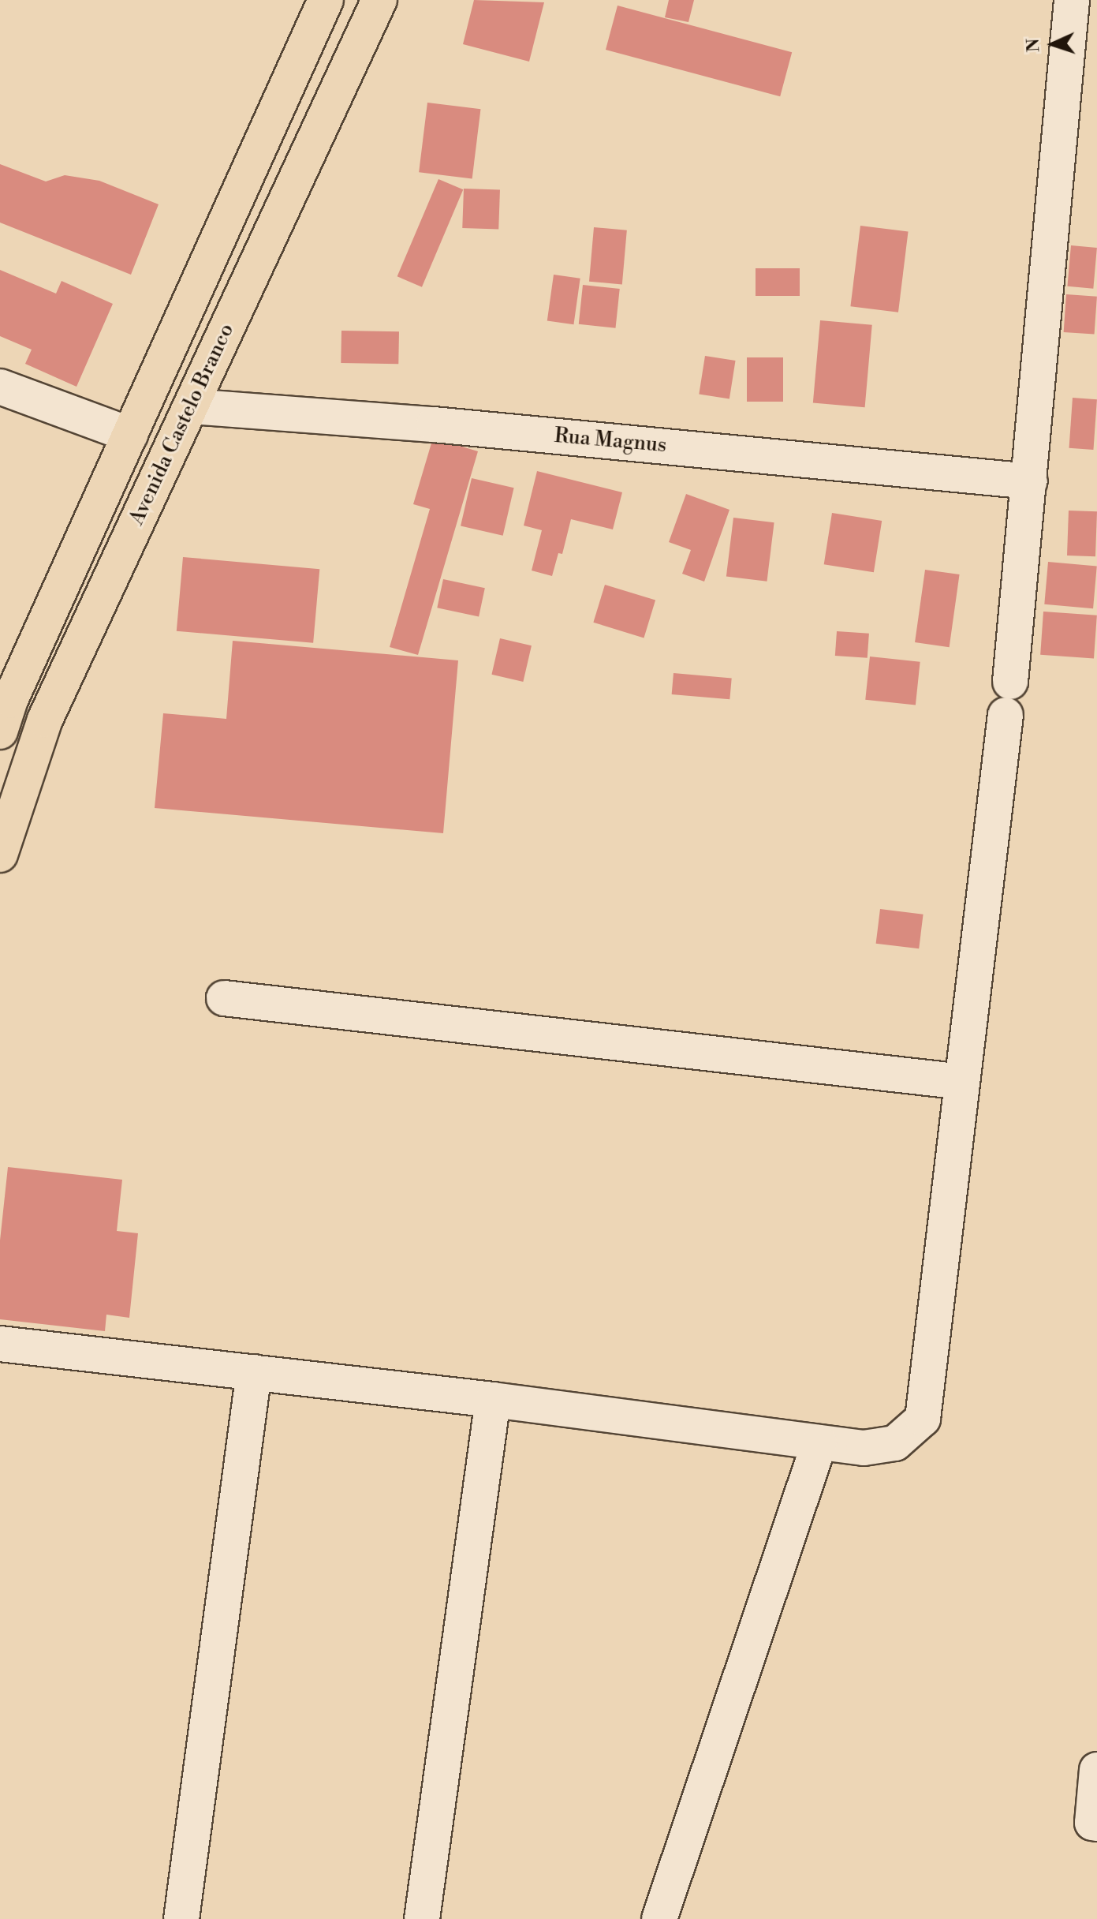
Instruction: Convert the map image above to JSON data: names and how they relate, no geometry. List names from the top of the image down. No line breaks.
{"streets":{"main road":["Avenida Castelo Branco"],"street":["Rua Magnus"]},"crossings":[["Avenida Castelo Branco","Rua Magnus"]],"north":"left"}
